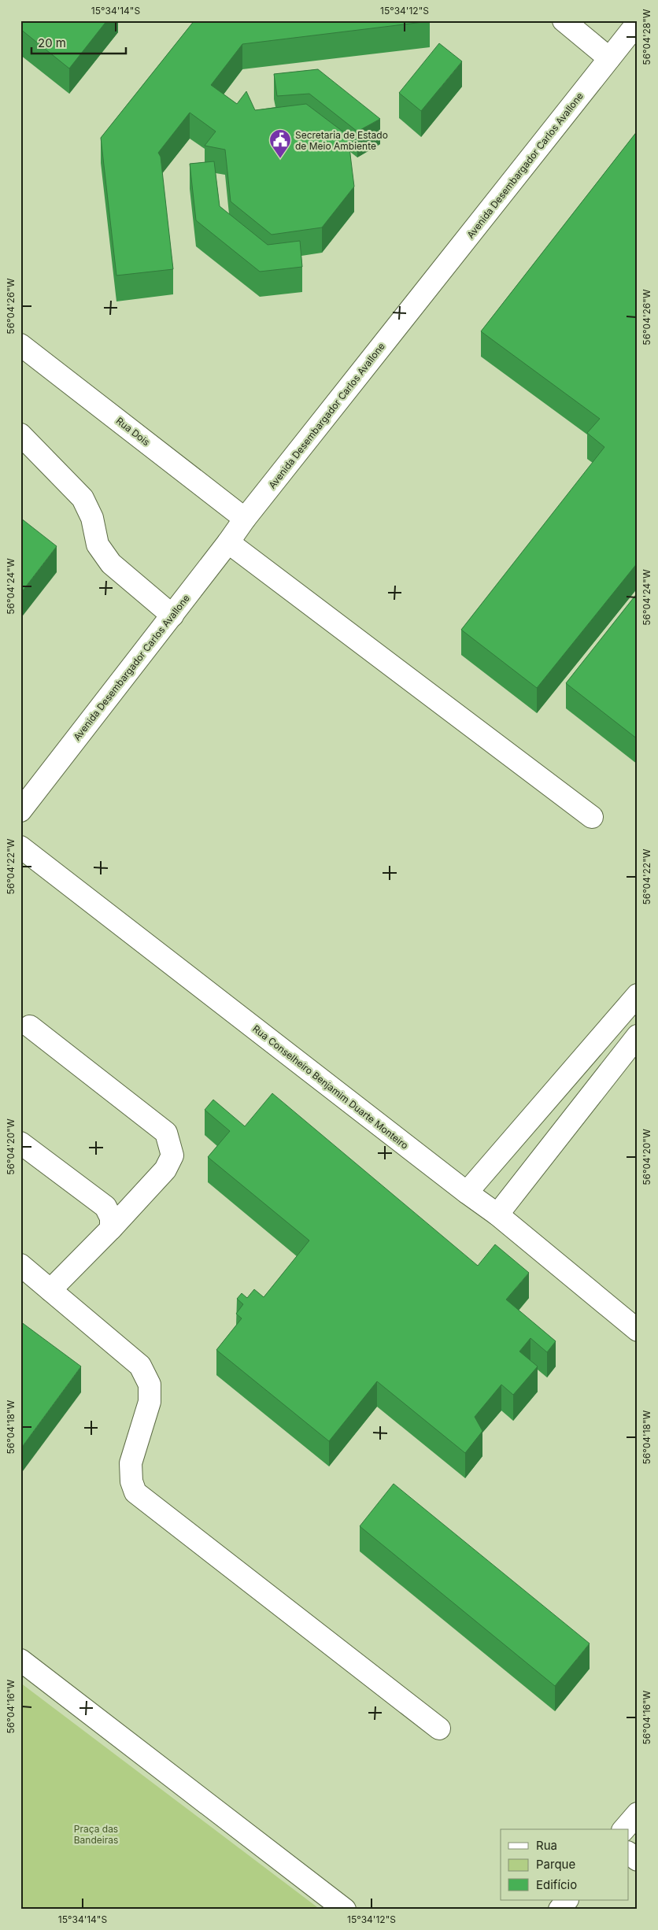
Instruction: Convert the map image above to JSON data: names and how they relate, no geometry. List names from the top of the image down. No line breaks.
{"streets":{"street":["Avenida Desembargador Carlos Avallone","Rua Dois","Rua Conselheiro Benjamim Duarte Monteiro"]},"crossings":[["Avenida Desembargador Carlos Avallone","Rua Dois"]],"parks":["Praça das Bandeiras"],"places":{"public building":["Secretaria de Estado de Meio Ambiente"]},"legend":["Rua","Parque","Edifício"],"scale_bar":"20 m","coordinates":["15°34'14\"S","15°34'12\"S","56°04'28\"W","56°04'26\"W","56°04'24\"W","56°04'22\"W","56°04'20\"W","56°04'18\"W","56°04'16\"W"]}
